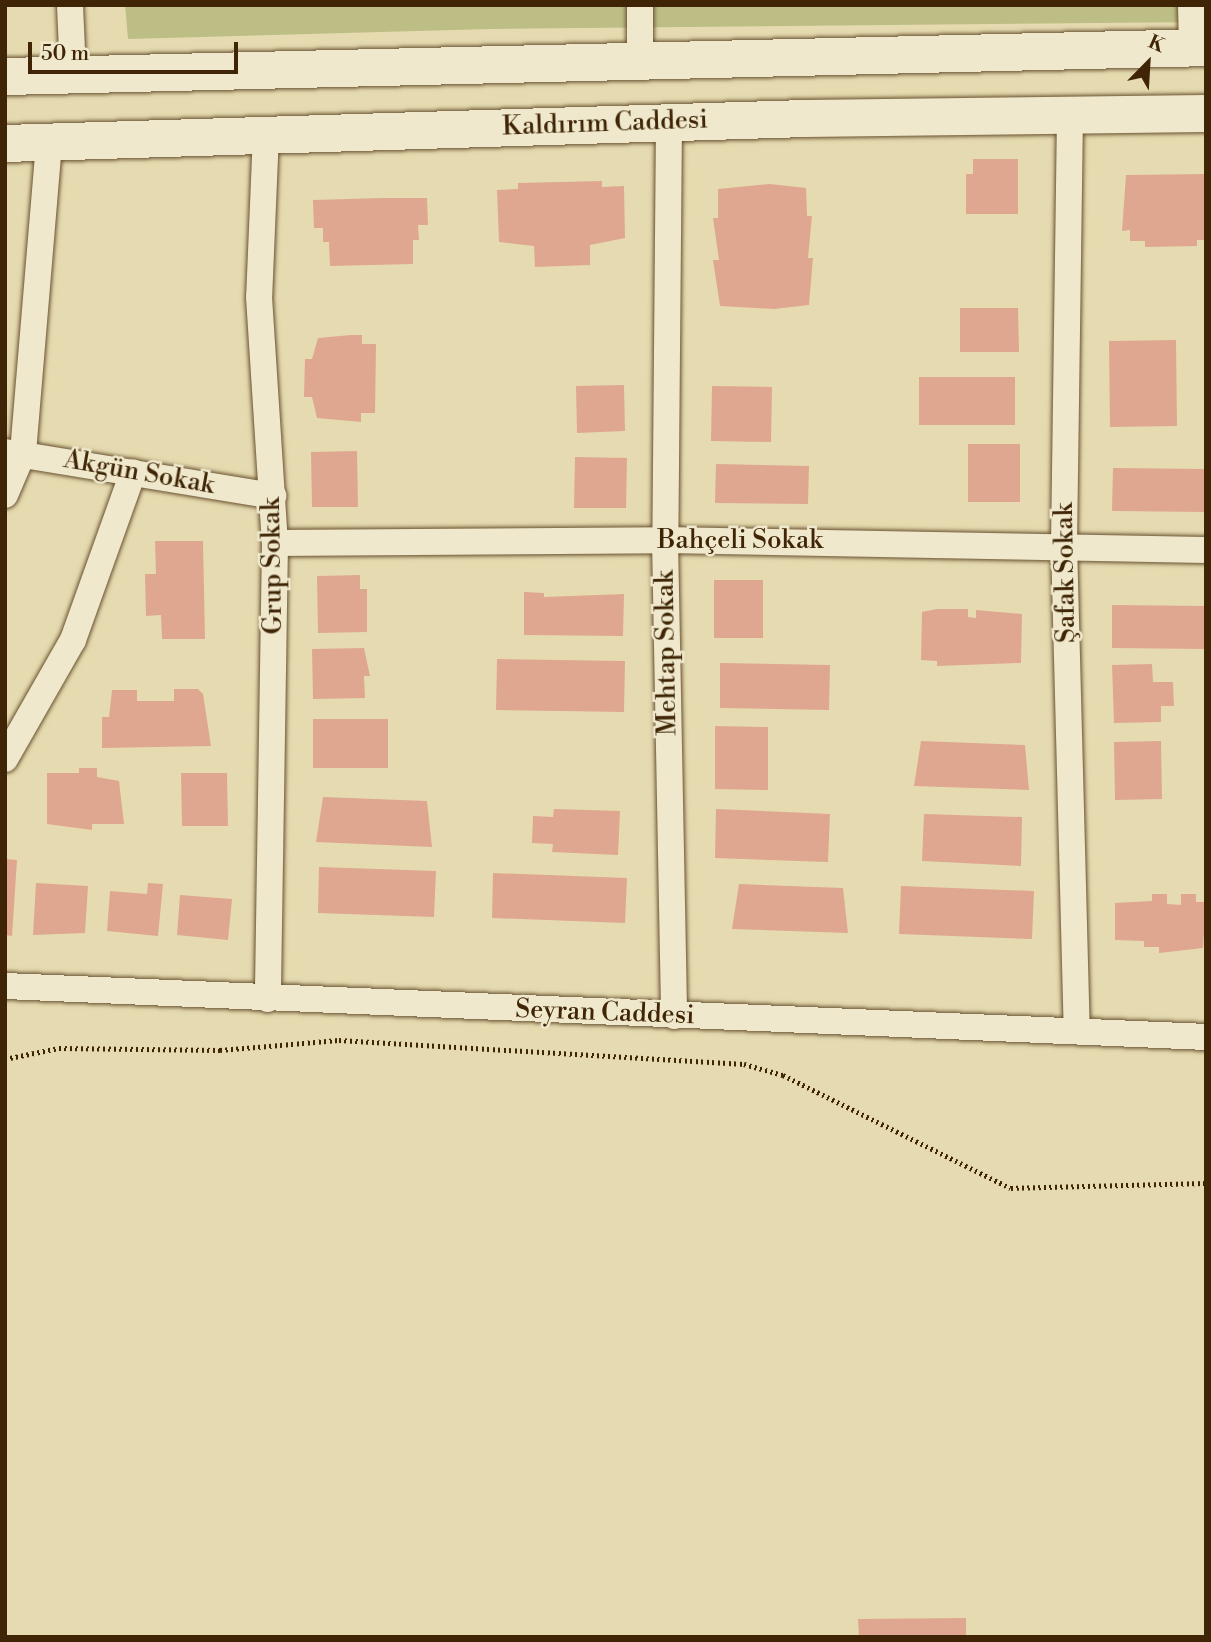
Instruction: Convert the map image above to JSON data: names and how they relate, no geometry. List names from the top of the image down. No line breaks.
{"streets":{"street":["Kaldırım Caddesi","Akgün Sokak","Bahçeli Sokak","Grup Sokak","Şafak Sokak","Mehtap Sokak","Seyran Caddesi"]},"crossings":[["Kaldırım Caddesi","Grup Sokak"],["Kaldırım Caddesi","Şafak Sokak"],["Kaldırım Caddesi","Mehtap Sokak"],["Akgün Sokak","Grup Sokak"],["Bahçeli Sokak","Grup Sokak"],["Bahçeli Sokak","Şafak Sokak"],["Bahçeli Sokak","Mehtap Sokak"],["Grup Sokak","Seyran Caddesi"],["Şafak Sokak","Seyran Caddesi"],["Mehtap Sokak","Seyran Caddesi"]],"scale_bar":"50 m","north":"top right"}
